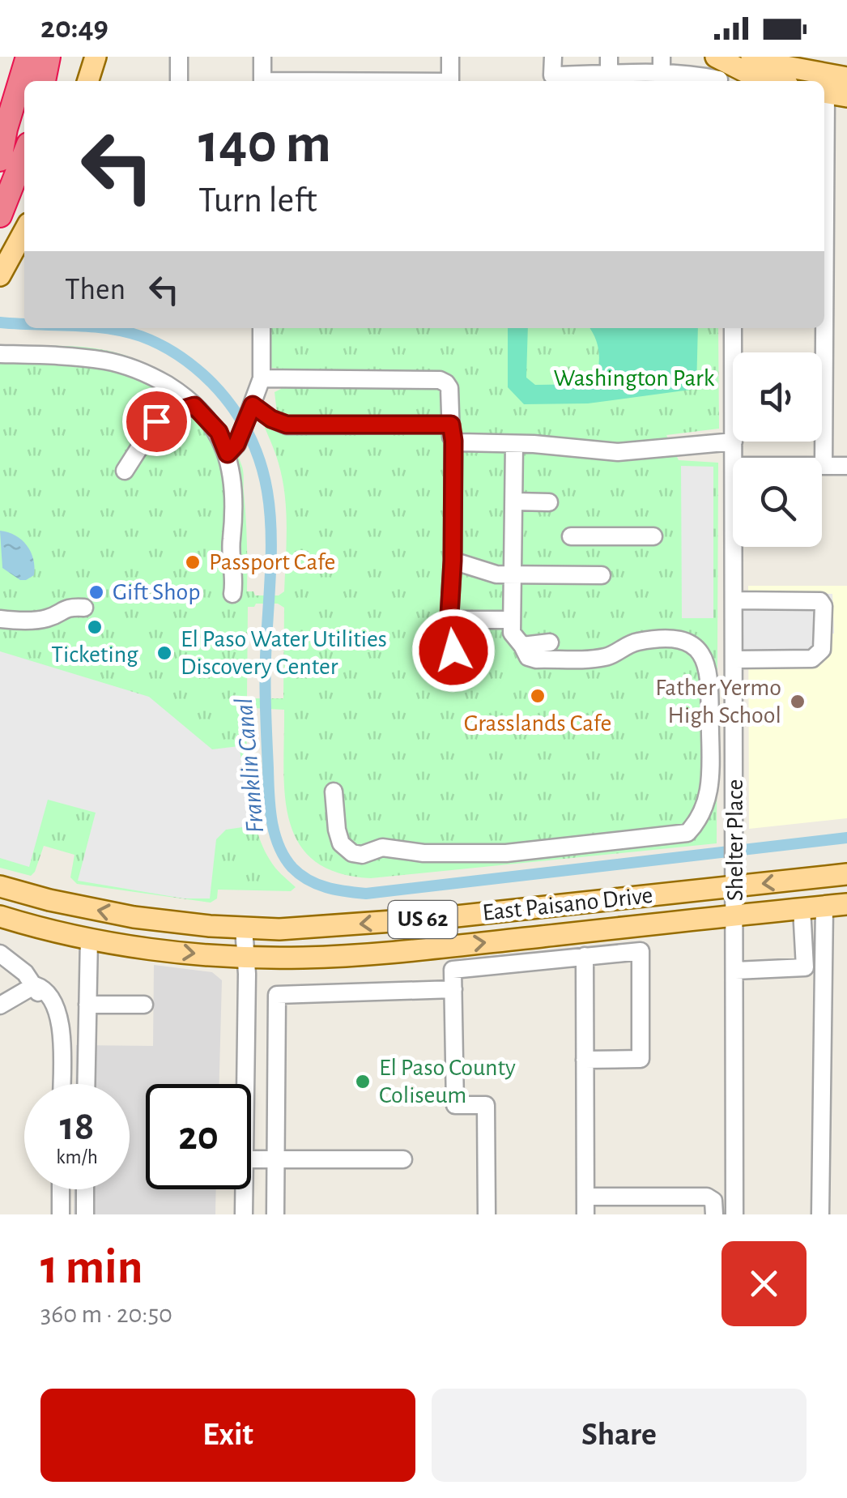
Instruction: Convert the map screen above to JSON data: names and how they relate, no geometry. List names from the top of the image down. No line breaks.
{"streets":{"main road":["East Paisano Drive","US 62"],"street":["Shelter Place"]},"crossings":[["Shelter Place","East Paisano Drive"]],"water":["Franklin Canal"],"parks":["Washington Park"],"places":["Passport Cafe","Gift Shop","Ticketing","El Paso Water Utilities Discovery Center","Grasslands Cafe","Father Yermo High School","El Paso County Coliseum"],"page":{"status":"20:49","turn":["140 m","Turn left"],"then":"Then","speed":"18 km/h","limit":"20","heading":["1 min","360 m · 20:50"],"buttons":["Exit","Share"]}}
